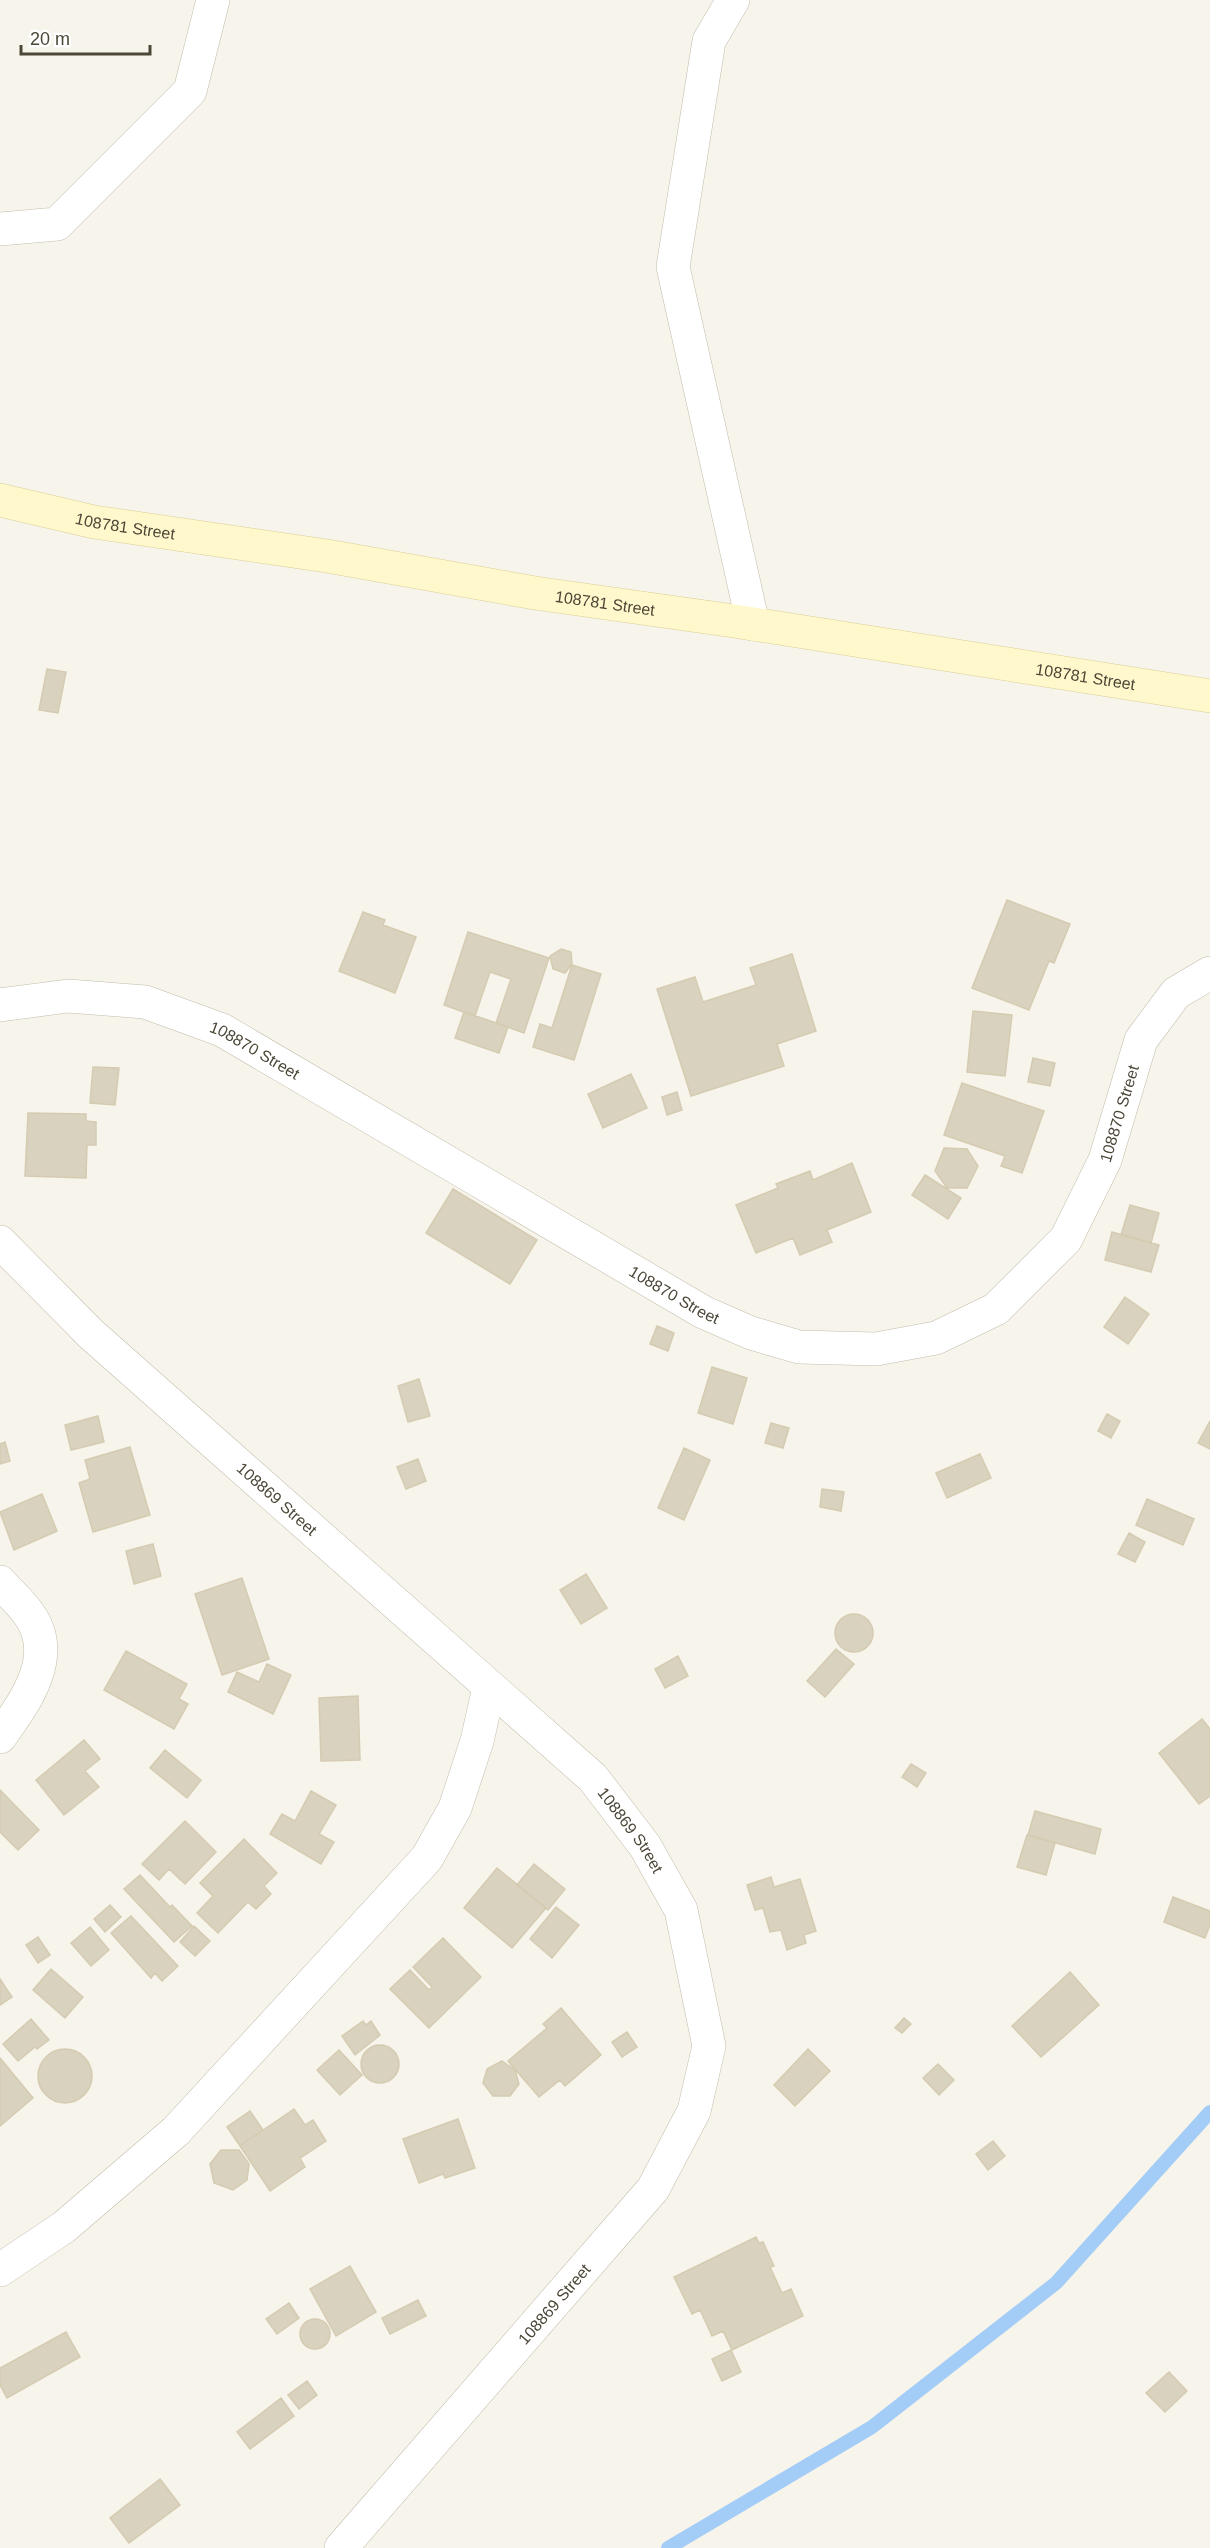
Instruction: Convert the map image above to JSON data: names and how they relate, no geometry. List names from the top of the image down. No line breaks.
{"streets":{"street":["108781 Street","108870 Street","108869 Street"]},"scale_bar":"20 m"}
